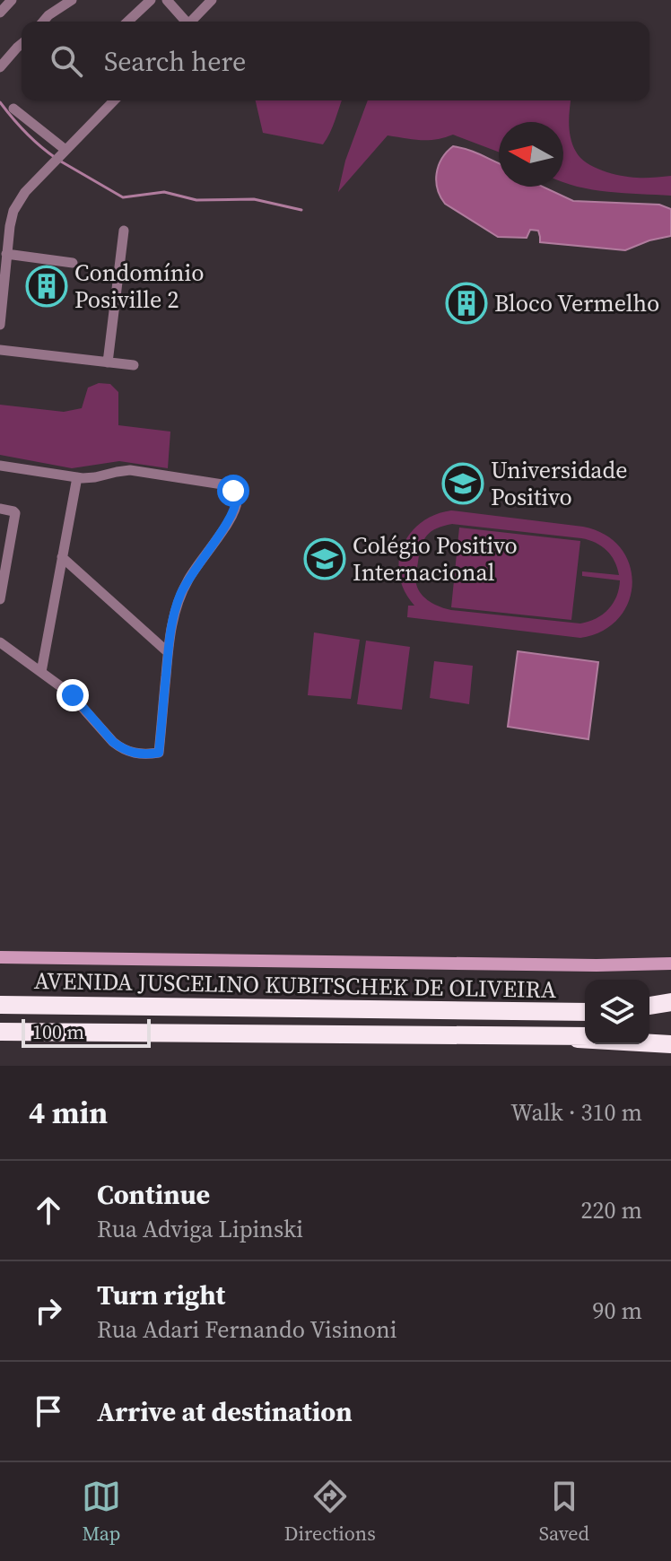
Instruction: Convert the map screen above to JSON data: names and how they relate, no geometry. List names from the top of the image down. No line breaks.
{"streets":{"highway":["AVENIDA JUSCELINO KUBITSCHEK DE OLIVEIRA"]},"places":{"building":["Condomínio Posiville 2","Bloco Vermelho"],"school or university":["Universidade Positivo","Colégio Positivo Internacional"]},"scale_bar":"100 m","north":"left","page":{"search":"Search here","scale":"100 m","heading":["4 min","Walk · 310 m"],"list":[["Continue","Rua Adviga Lipinski","220 m"],["Turn right","Rua Adari Fernando Visinoni","90 m"],"Arrive at destination"],"nav":["Map","Directions","Saved"]}}
